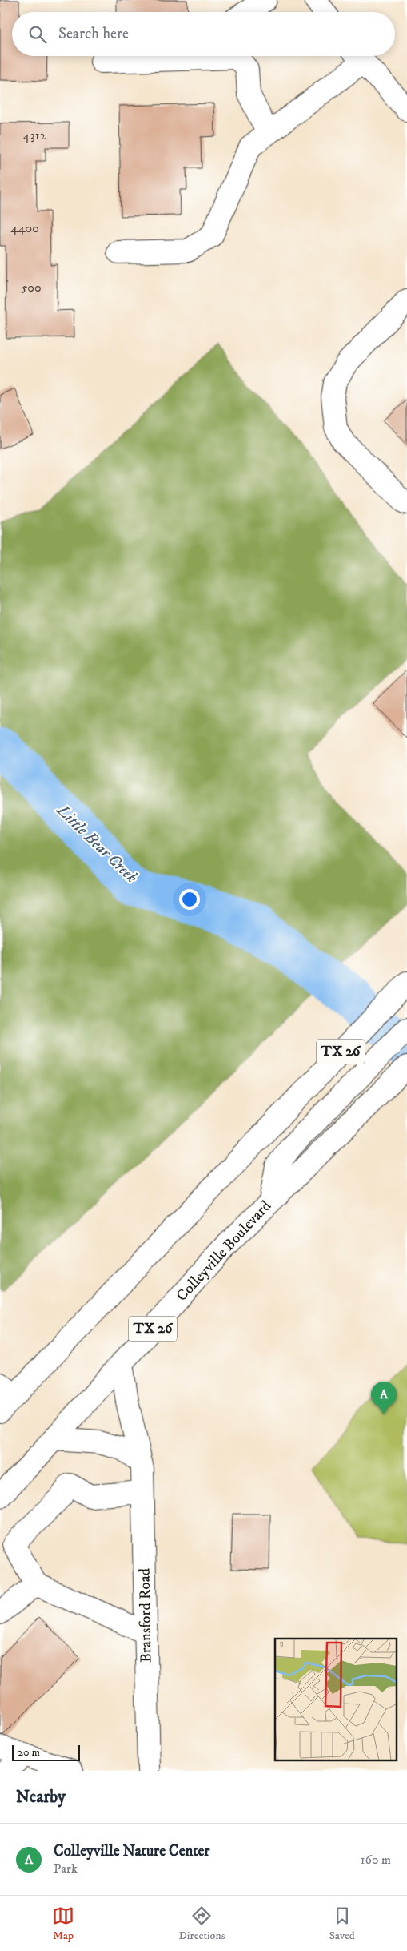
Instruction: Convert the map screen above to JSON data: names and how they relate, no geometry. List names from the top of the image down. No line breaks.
{"streets":{"main road":["TX 26","Colleyville Boulevard","Bransford Road"]},"crossings":[["Colleyville Boulevard","Bransford Road"]],"water":["Little Bear Creek"],"house_numbers":["4312","4400","500"],"scale_bar":"20 m","page":{"search":"Search here","pins":"A","scale":"20 m","heading":"Nearby","list":[{"mark":"A","name":"Colleyville Nature Center","note":"Park","value":"160 m"}],"nav":["Map","Directions","Saved"]}}
